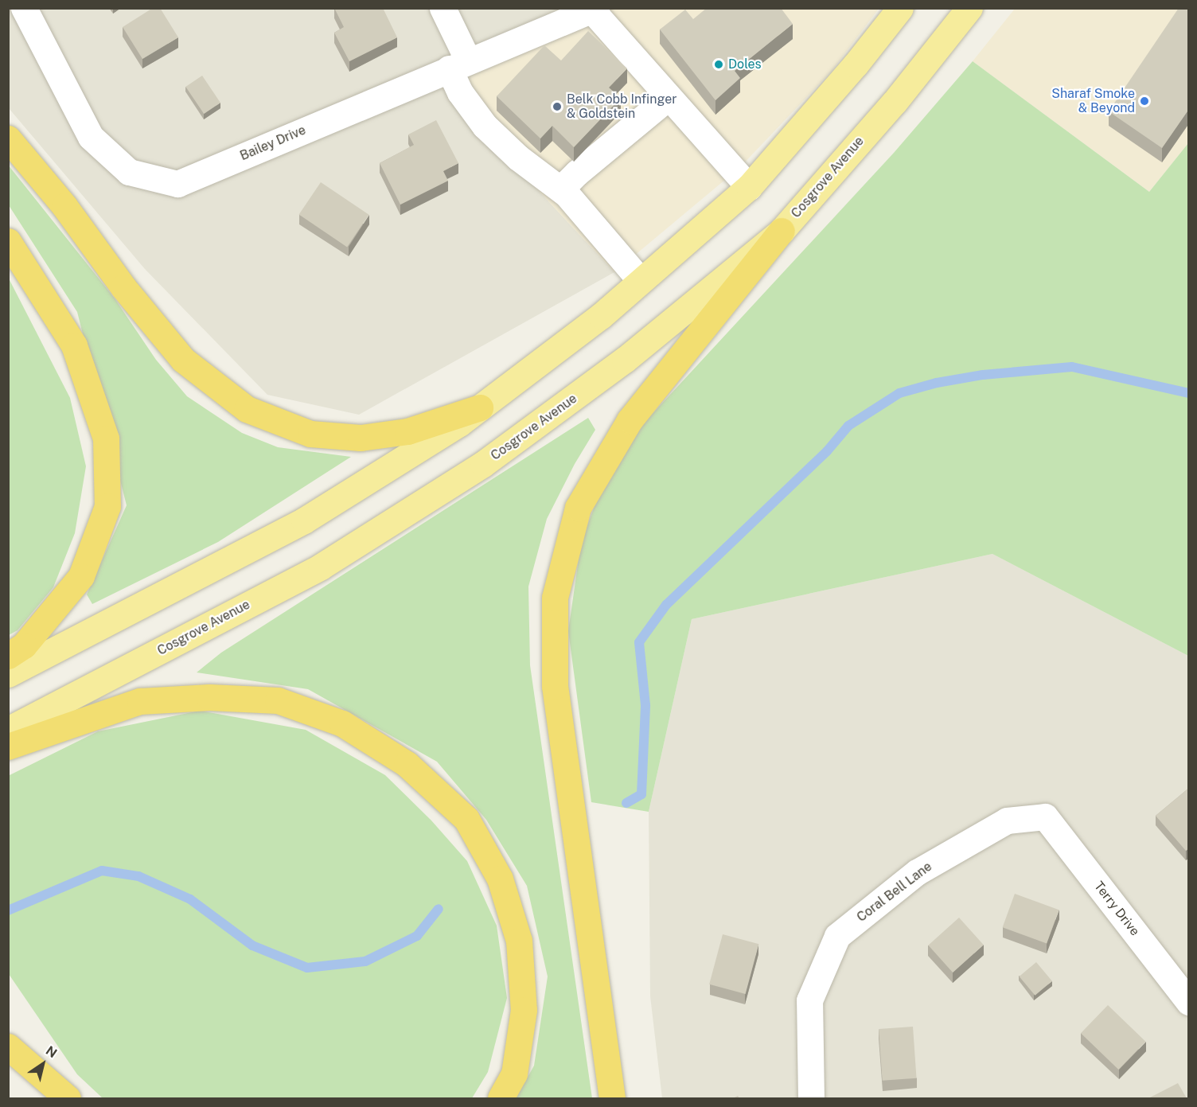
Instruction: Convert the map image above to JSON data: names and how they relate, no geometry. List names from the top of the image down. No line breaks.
{"streets":{"main road":["Cosgrove Avenue"],"street":["Bailey Drive","Coral Bell Lane","Terry Drive"]},"crossings":[["Coral Bell Lane","Terry Drive"]],"places":["Doles","Sharaf Smoke & Beyond","Belk Cobb Infinger & Goldstein"],"north":"top right"}
